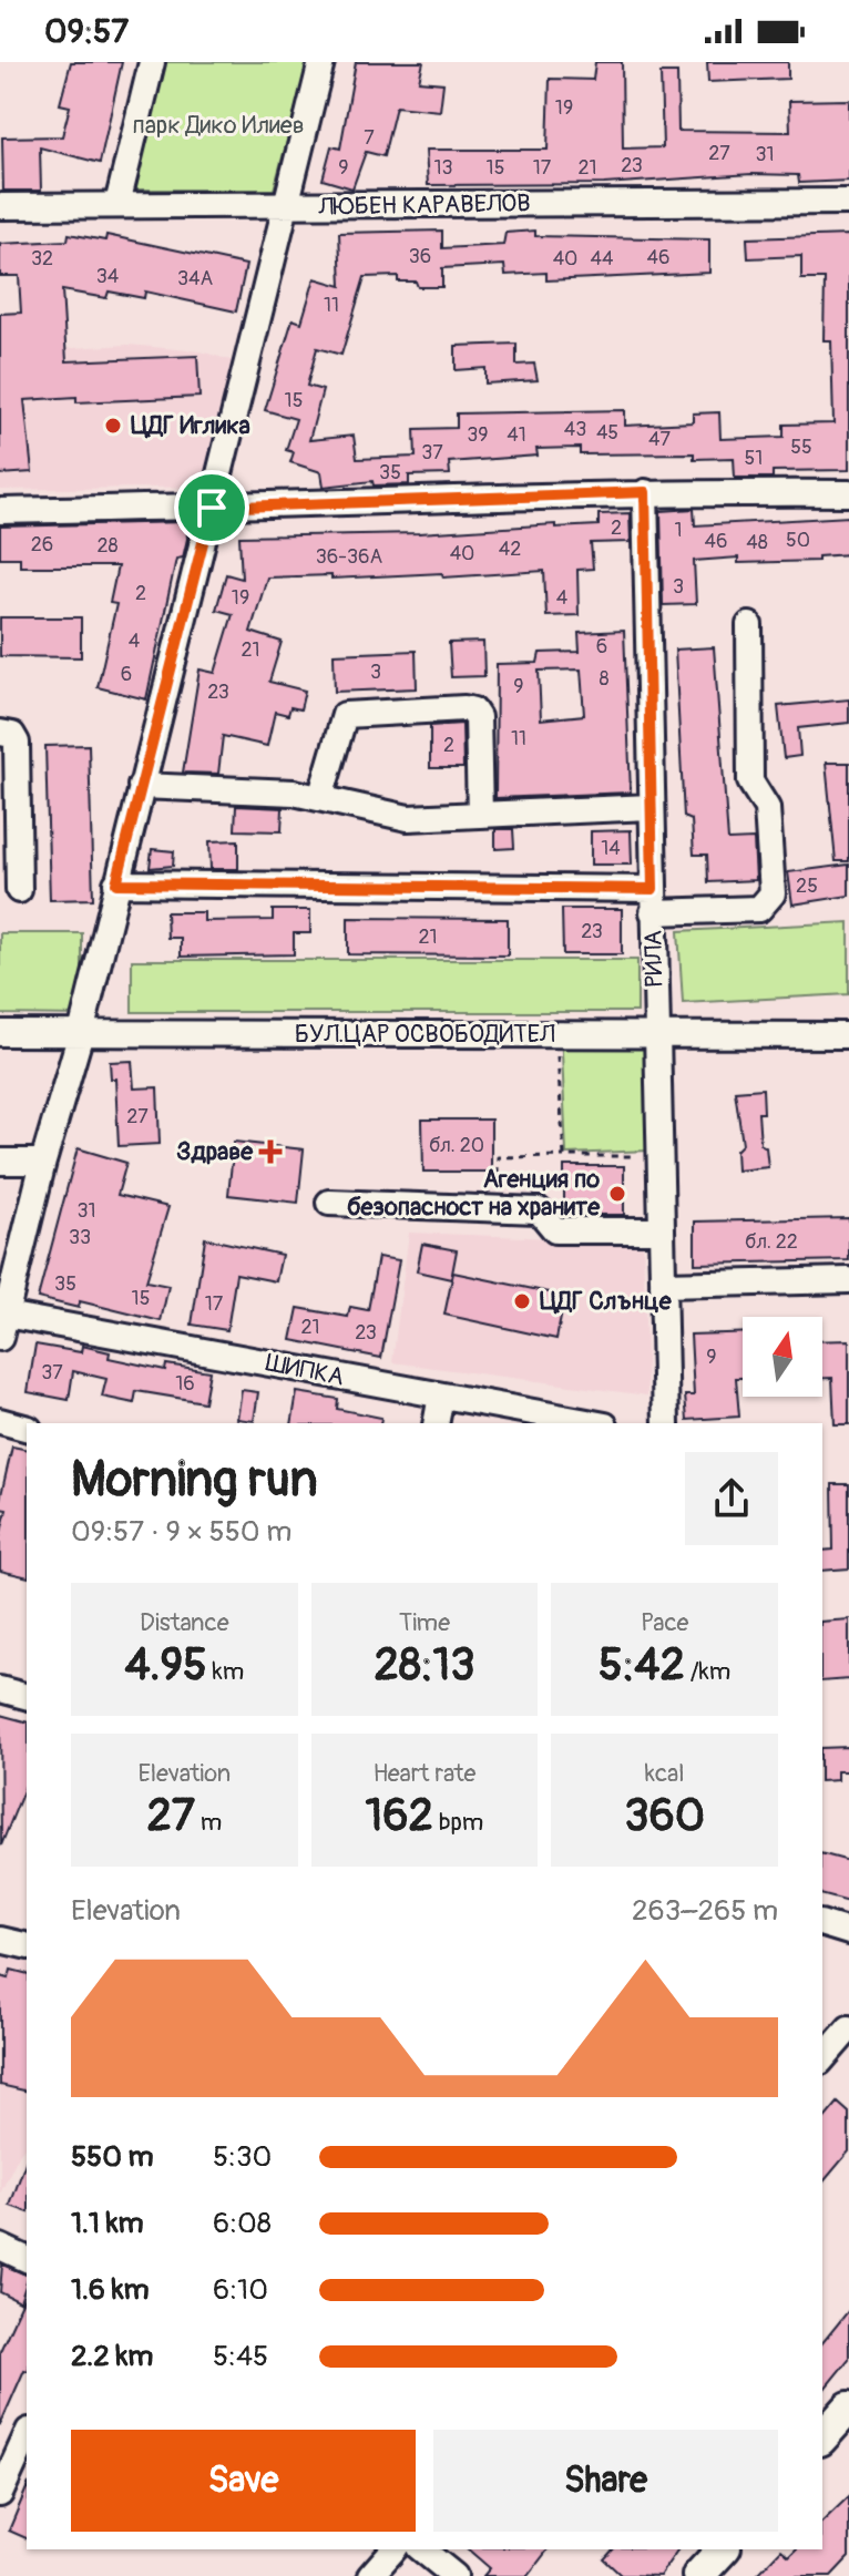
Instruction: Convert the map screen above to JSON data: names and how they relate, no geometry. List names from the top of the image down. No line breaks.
{"streets":{"street":["ЛЮБЕН КАРАВЕЛОВ","РИЛА","БУЛ.ЦАР ОСВОБОДИТЕЛ","ШИПКА"]},"crossings":[["РИЛА","БУЛ.ЦАР ОСВОБОДИТЕЛ"]],"parks":["парк Дико Илиев"],"places":{"other":["ЦДГ Иглика","Агенция по безопасност на храните","ЦДГ Слънце"],"health":["Здраве"]},"house_numbers":["19","7","27","31","23","9","13","15","17","21","36","46","32","40","44","34","34А","11","15","43","45","39","41","47","55","37","51","35","2","1","50","46","48","26","28","42","40","36-36А","3","2","19","4","4","6","21","3","6","8","9","23","11","2","14","25","23","21","27","бл. 20","31","33","бл. 22","35","15","17","21","23","9","37","16"],"north":"top","page":{"status":"09:57","heading":["Morning run","09:57 · 9 × 550 m"],"stats":[["Distance","4.95 km"],["Time","28:13"],["Pace","5:42 /km"],["Elevation","27 m"],["Heart rate","162 bpm"],["kcal","360"]],"chart":["Elevation","263–265 m"],"list":[{"name":"550 m","note":"5:30"},{"name":"1.1 km","note":"6:08"},{"name":"1.6 km","note":"6:10"},{"name":"2.2 km","note":"5:45"}],"buttons":["Save","Share"]}}
